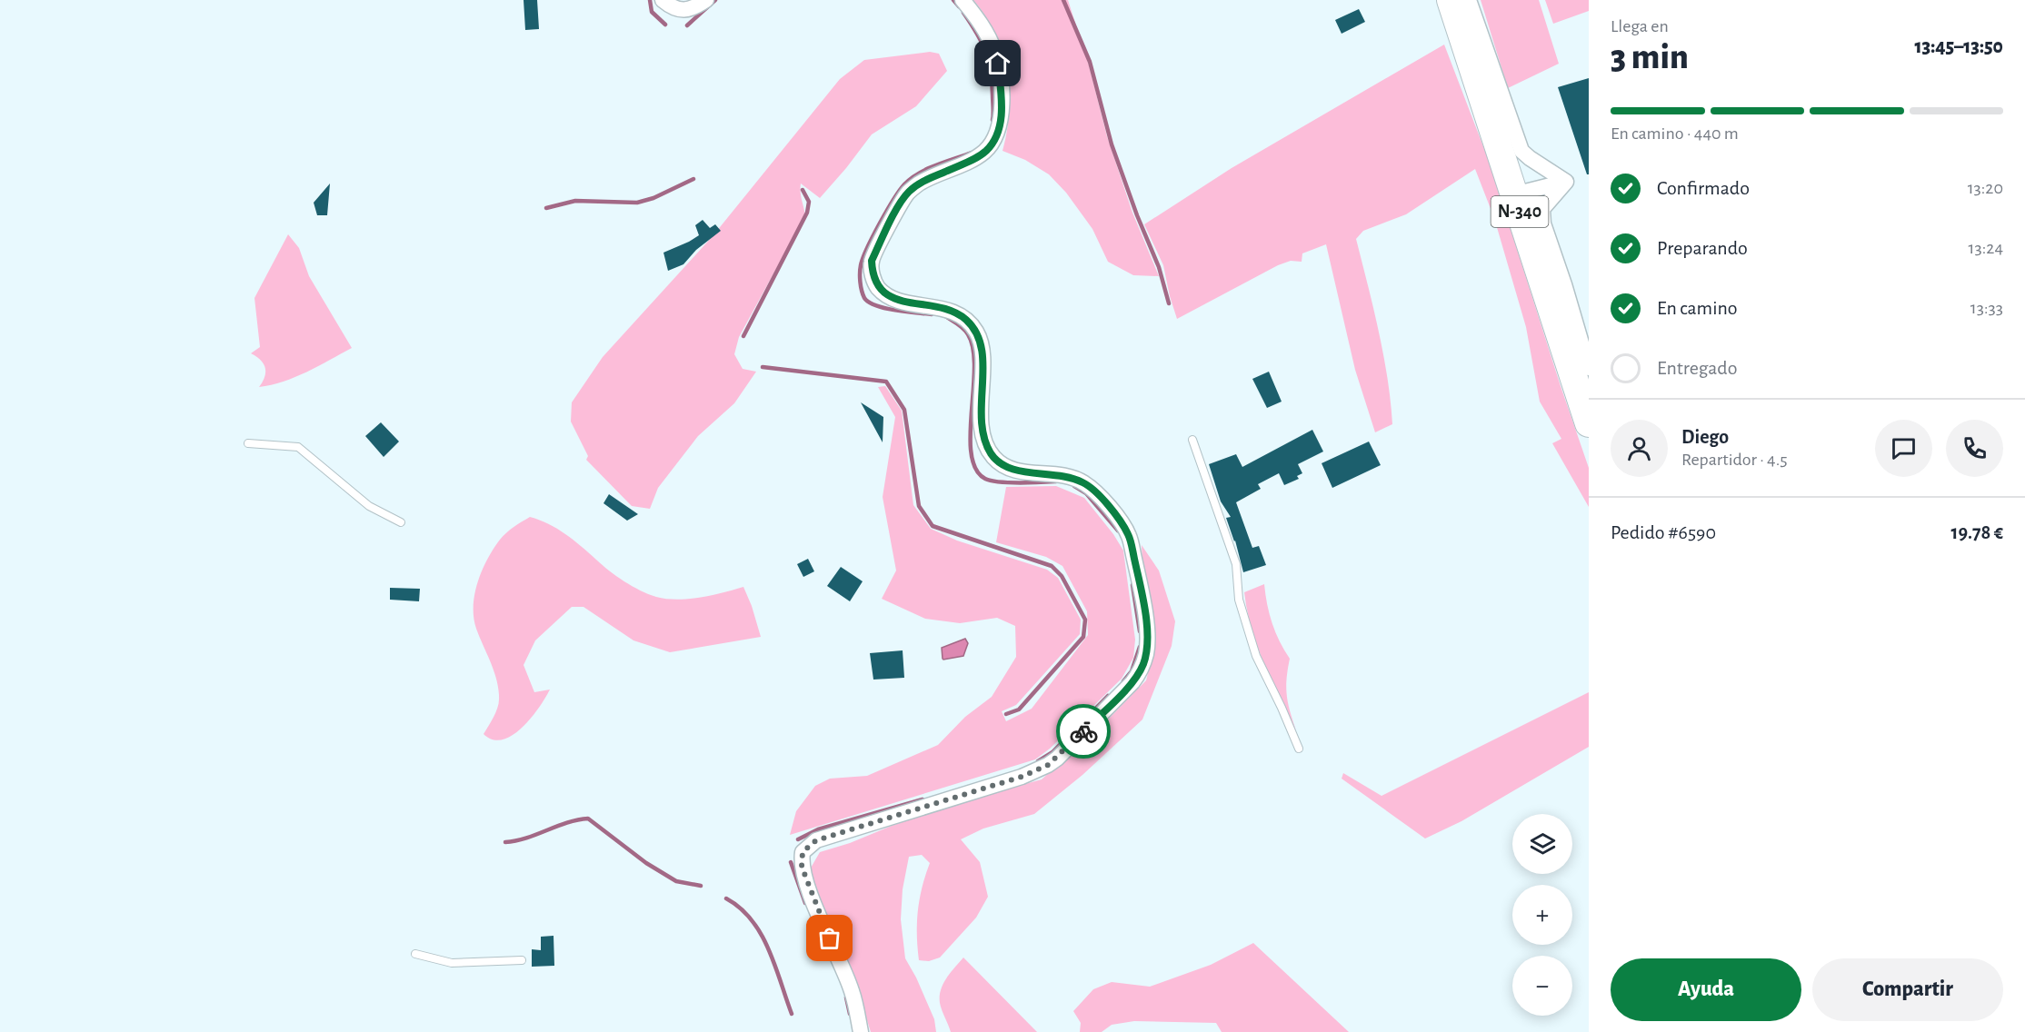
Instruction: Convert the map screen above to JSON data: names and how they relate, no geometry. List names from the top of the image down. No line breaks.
{"streets":{"highway":["N-340"]},"page":{"heading":["3 min","Llega en","13:45–13:50"],"panel":["Diego","Repartidor · 4.5","Pedido #6590","19.78 €"],"bar":"En camino · 440 m","list":[["Confirmado","13:20"],["Preparando","13:24"],["En camino","13:33"],"Entregado"],"map_buttons":["+","−"],"buttons":["Ayuda","Compartir"]}}
